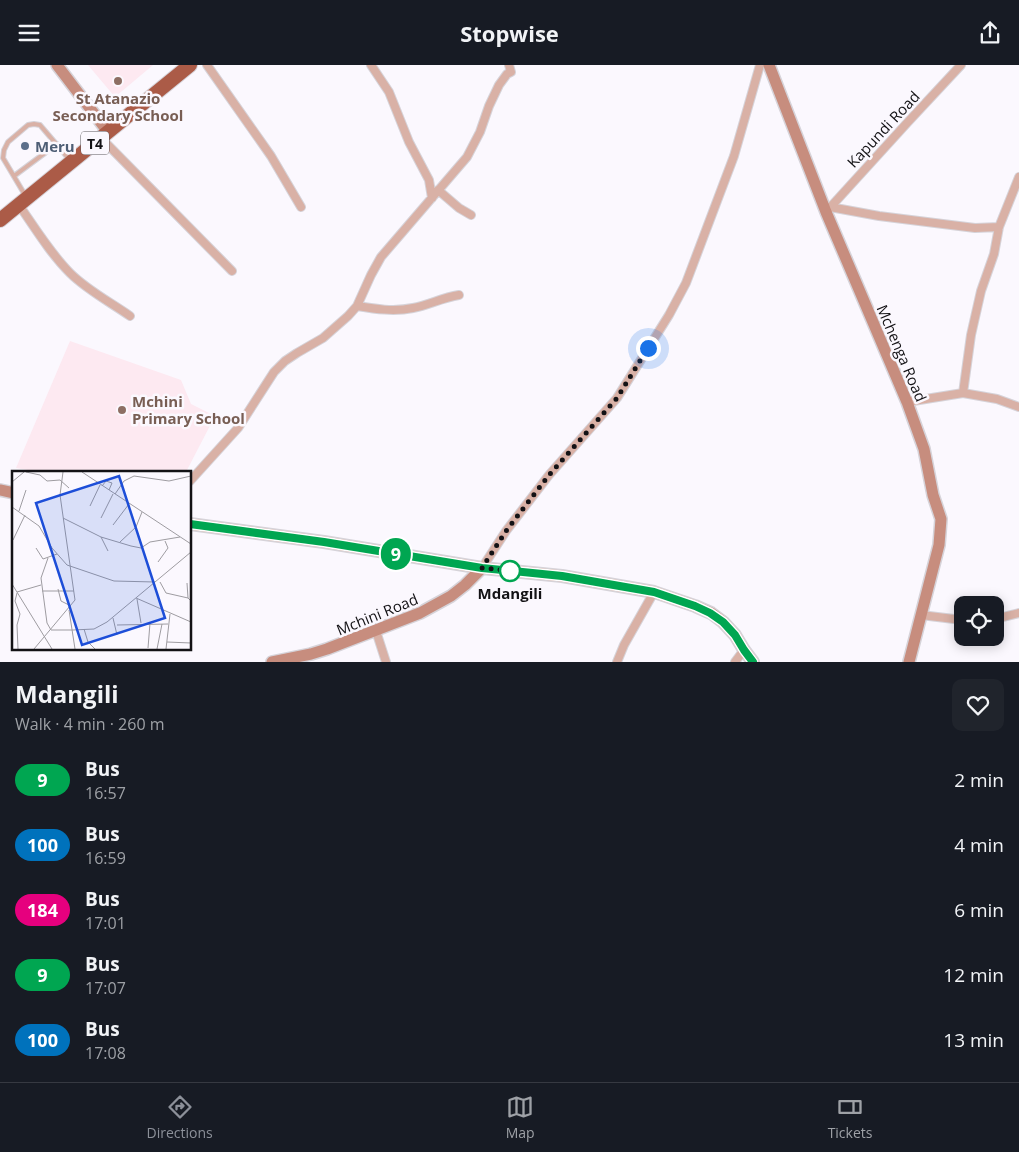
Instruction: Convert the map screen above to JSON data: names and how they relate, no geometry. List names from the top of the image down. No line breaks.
{"streets":{"highway":["T4"],"street":["Kapundi Road","Mchenga Road","Mchini Road"]},"crossings":[["Kapundi Road","Mchenga Road"]],"places":["St Atanazio Secondary School","Meru","Mchini Primary School","Mdangili"],"lines":["bus line 9"],"page":{"header":"Stopwise","on_map":"9","heading":["Mdangili","Walk · 4 min · 260 m"],"list":[{"mark":"9","name":"Bus","note":"16:57","value":"2 min"},{"mark":"100","name":"Bus","note":"16:59","value":"4 min"},{"mark":"184","name":"Bus","note":"17:01","value":"6 min"},{"mark":"9","name":"Bus","note":"17:07","value":"12 min"},{"mark":"100","name":"Bus","note":"17:08","value":"13 min"}],"tabs":["Directions","Map","Tickets"]}}
